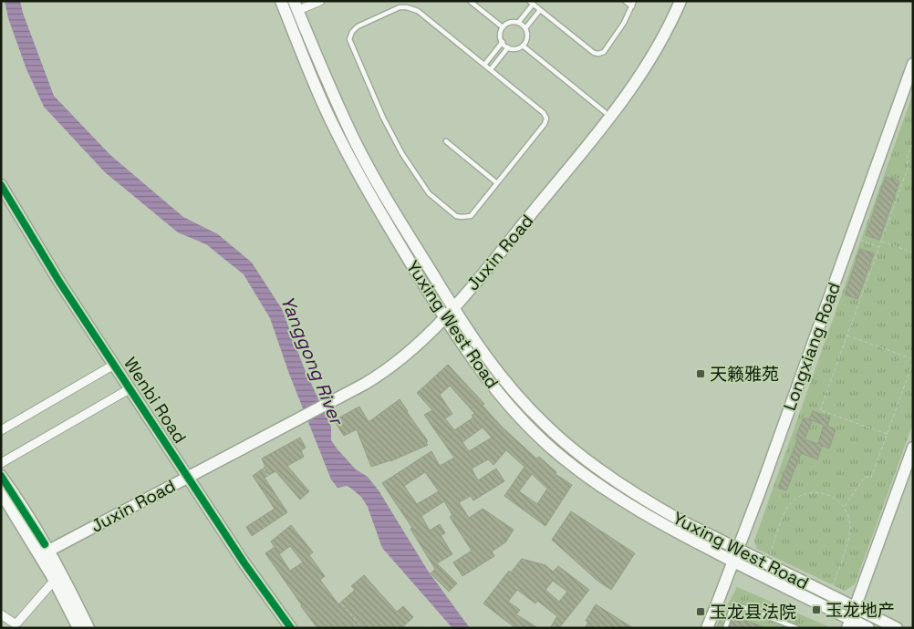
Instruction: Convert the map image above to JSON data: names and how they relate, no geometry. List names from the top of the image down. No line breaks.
{"streets":{"main road":["Juxin Road","Yuxing West Road","Longxiang Road","Wenbi Road"]},"crossings":[["Juxin Road","Yuxing West Road"],["Juxin Road","Wenbi Road"],["Yuxing West Road","Longxiang Road"]],"water":["Yanggong River"],"places":{"transit":["天籁雅苑","玉龙地产","玉龙县法院"]}}
